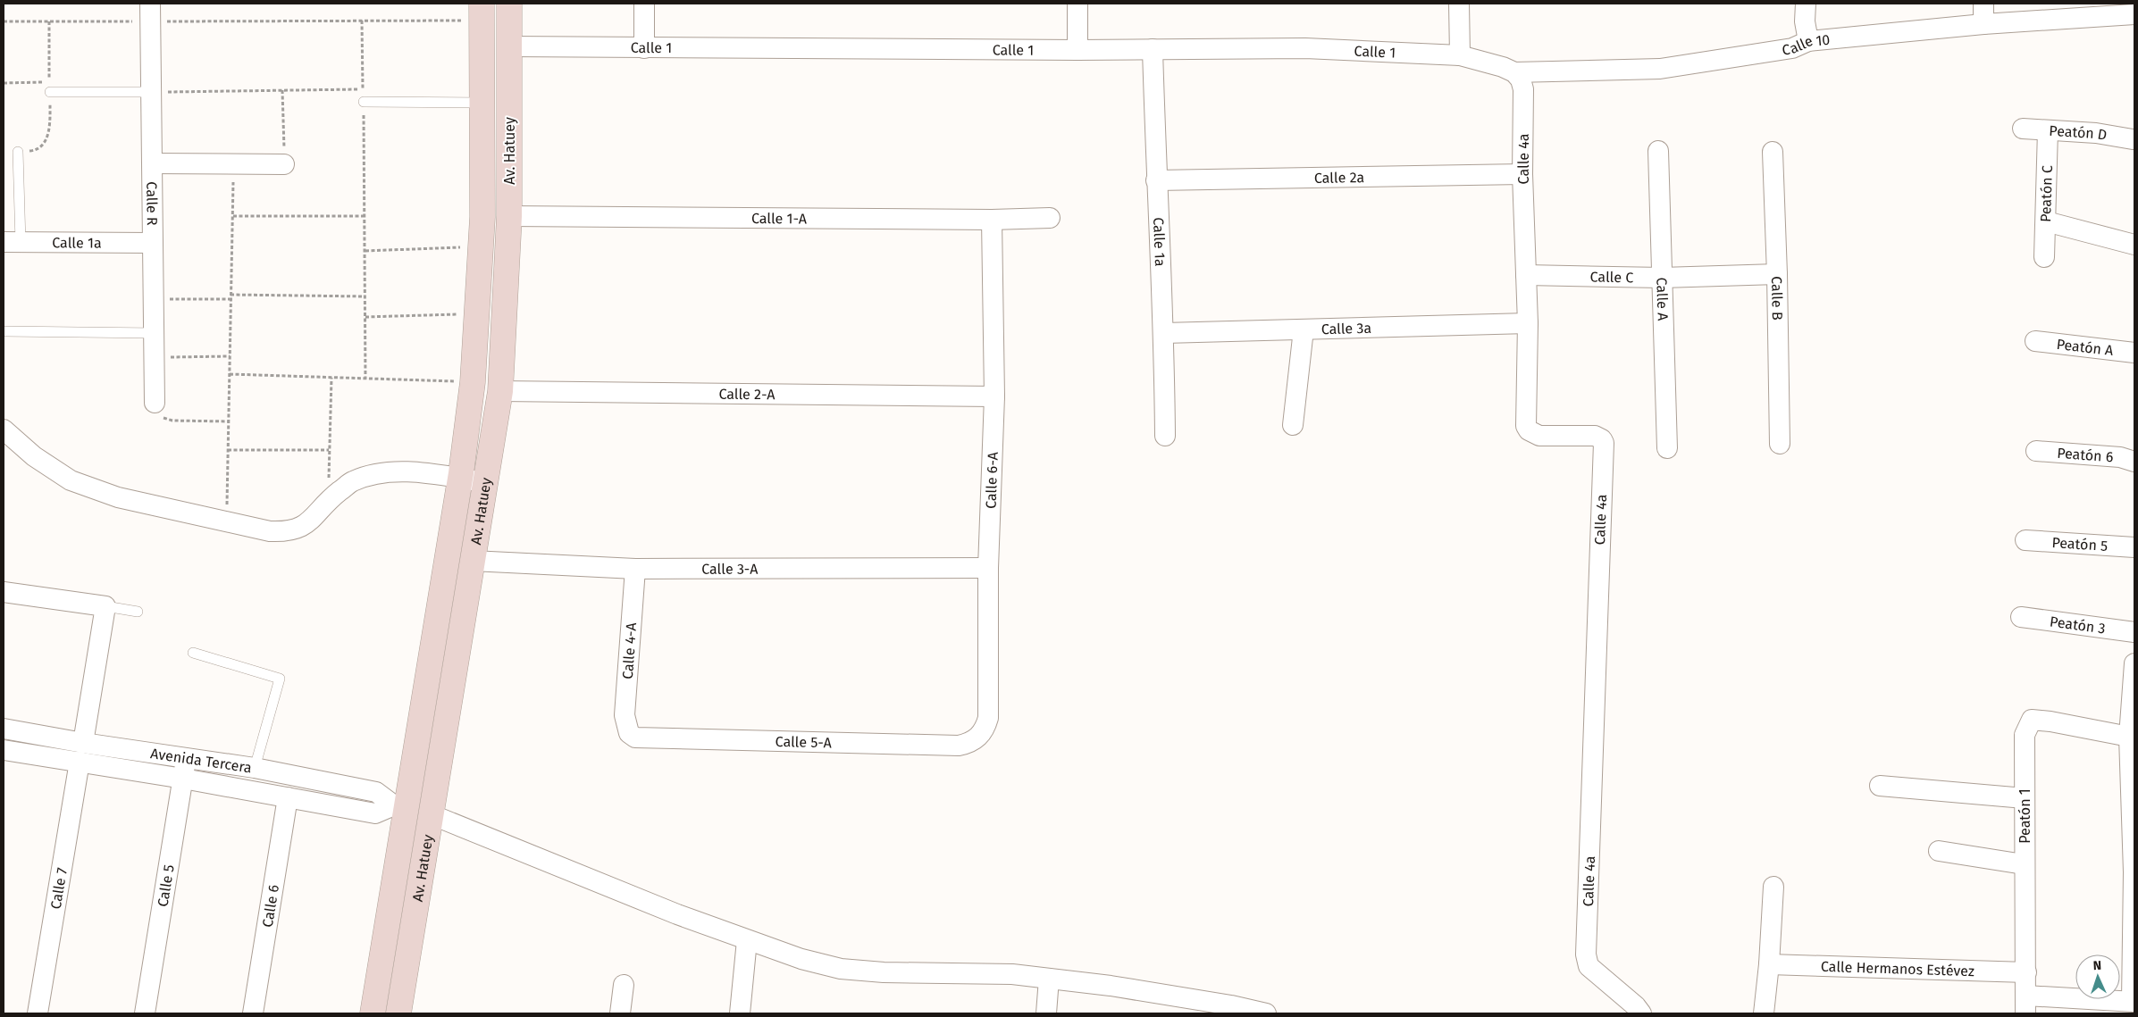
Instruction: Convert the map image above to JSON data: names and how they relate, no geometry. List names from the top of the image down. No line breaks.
{"streets":{"main road":["Av. Hatuey"],"street":["Calle 10","Calle 1","Peatón D","Calle 4a","Calle 2a","Peatón C","Calle R","Calle 1-A","Calle 1a","Calle C","Calle B","Calle A","Calle 3a","Peatón A","Calle 2-A","Peatón 6","Calle 6-A","Peatón 5","Calle 3-A","Peatón 3","Calle 4-A","Calle 5-A","Avenida Tercera","Peatón 1","Calle 5","Calle 7","Calle 6","Calle Hermanos Estévez"]},"crossings":[["Calle 10","Calle 1"],["Calle 10","Calle 4a"],["Calle 1","Av. Hatuey"],["Calle 1","Calle 4a"],["Calle 1","Calle 1a"],["Peatón D","Peatón C"],["Av. Hatuey","Calle 1-A"],["Av. Hatuey","Calle 2-A"],["Av. Hatuey","Calle 3-A"],["Av. Hatuey","Avenida Tercera"],["Calle 4a","Calle 2a"],["Calle 4a","Calle C"],["Calle 4a","Calle 3a"],["Calle 2a","Calle 1a"],["Calle R","Calle 1a"],["Calle 1-A","Calle 6-A"],["Calle 1a","Calle 3a"],["Calle C","Calle B"],["Calle C","Calle A"],["Calle 2-A","Calle 6-A"],["Calle 6-A","Calle 3-A"],["Calle 6-A","Calle 5-A"],["Calle 3-A","Calle 4-A"],["Calle 4-A","Calle 5-A"],["Avenida Tercera","Calle 5"],["Avenida Tercera","Calle 7"],["Avenida Tercera","Calle 6"],["Peatón 1","Calle Hermanos Estévez"]],"north":"top"}
